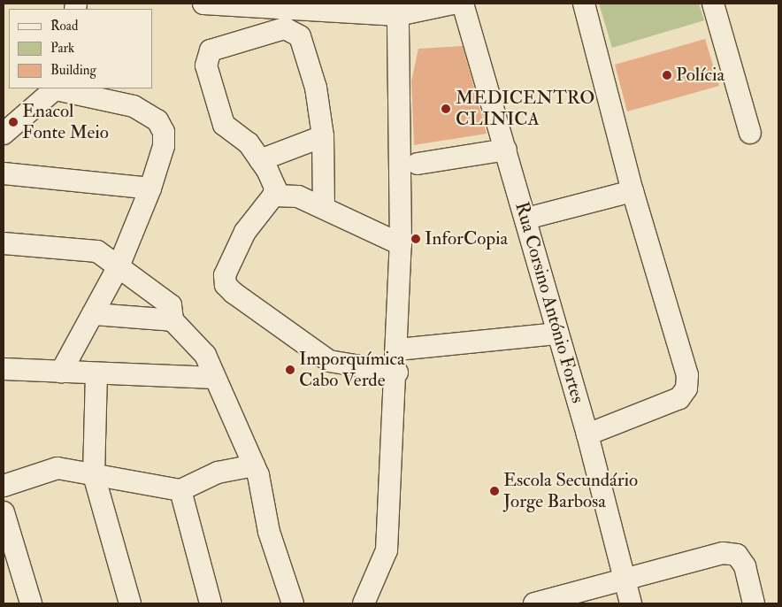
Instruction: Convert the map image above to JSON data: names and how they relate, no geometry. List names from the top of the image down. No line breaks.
{"streets":{"street":["Rua Corsino António Fortes"]},"places":["Polícia","MEDICENTRO CLINICA","Enacol Fonte Meio","InforCopia","Imporquímica Cabo Verde","Escola Secundário Jorge Barbosa"],"legend":["Road","Park","Building"]}
